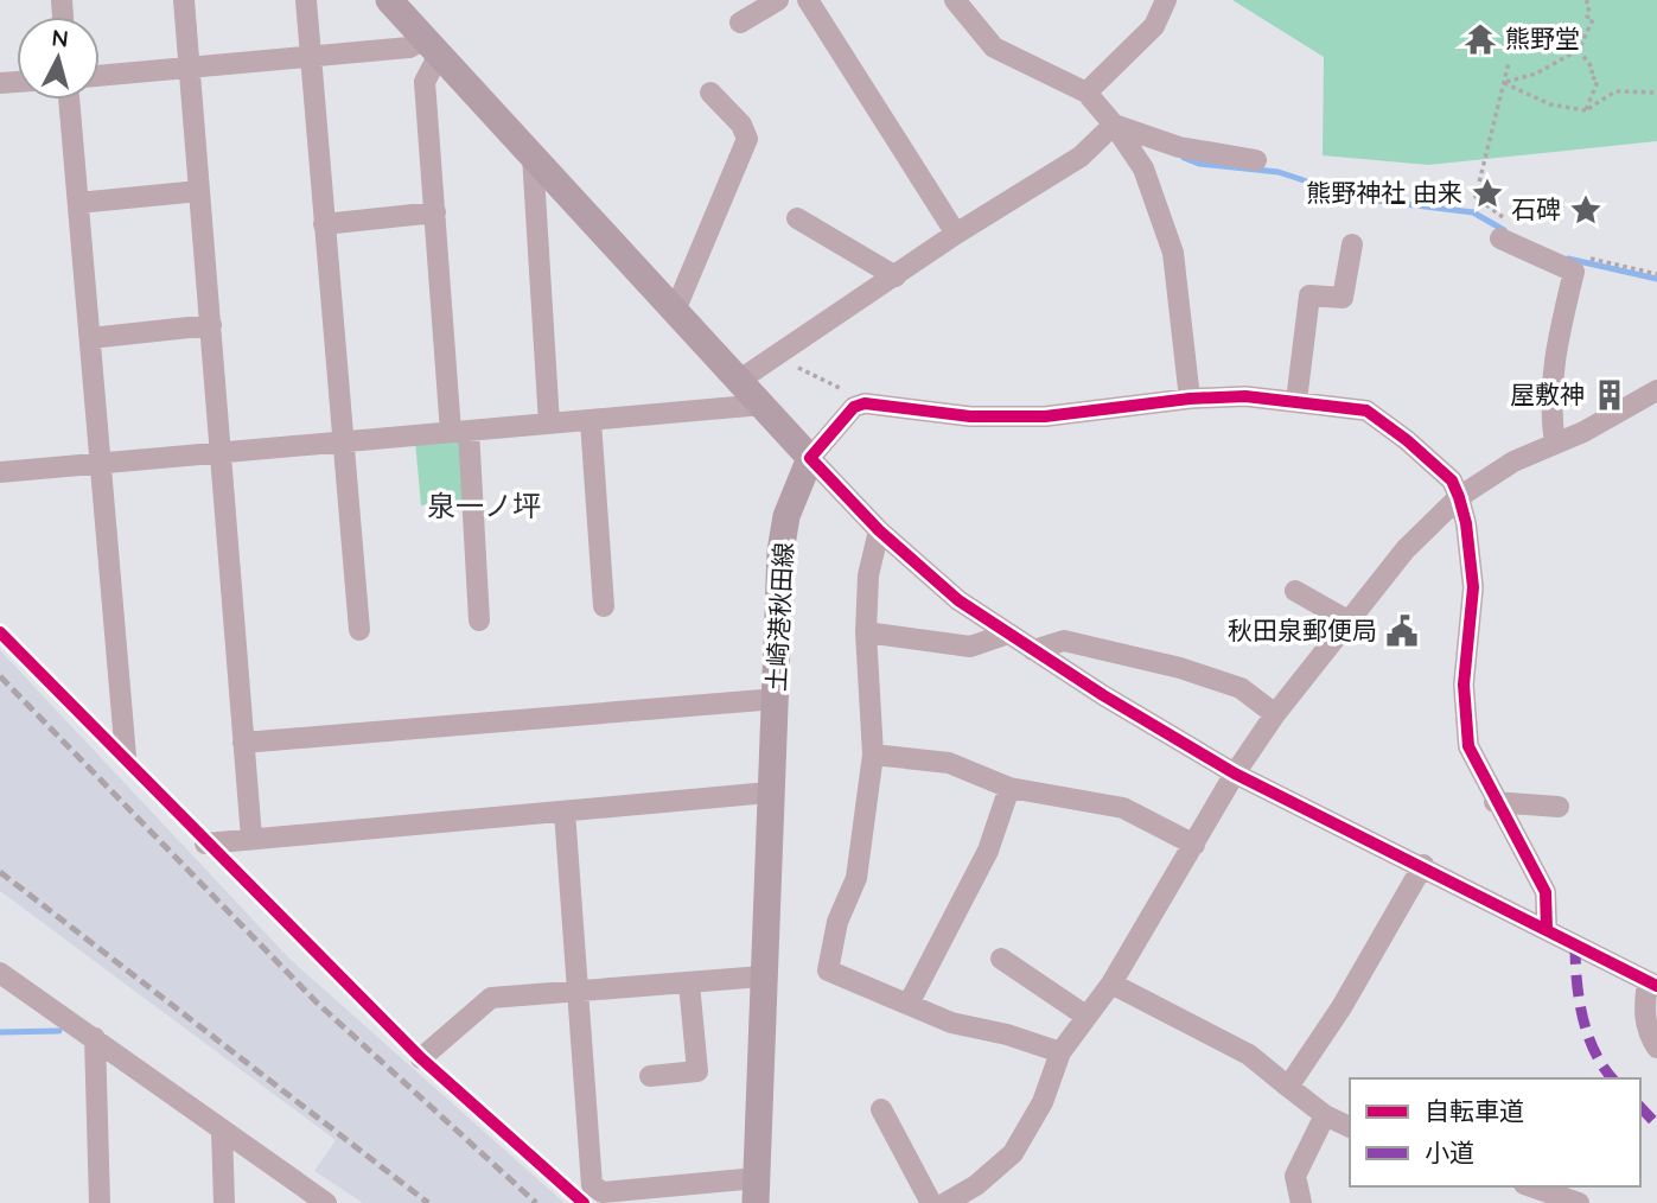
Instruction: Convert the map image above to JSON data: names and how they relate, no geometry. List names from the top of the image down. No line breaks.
{"streets":{"main road":["土崎港秋田線"]},"districts":["泉一ノ坪"],"places":{"temple":["熊野堂"],"place":["熊野神社 由来","石碑"],"building":["屋敷神"],"public building":["秋田泉郵便局"]},"legend":["自転車道","小道"],"north":"top"}
